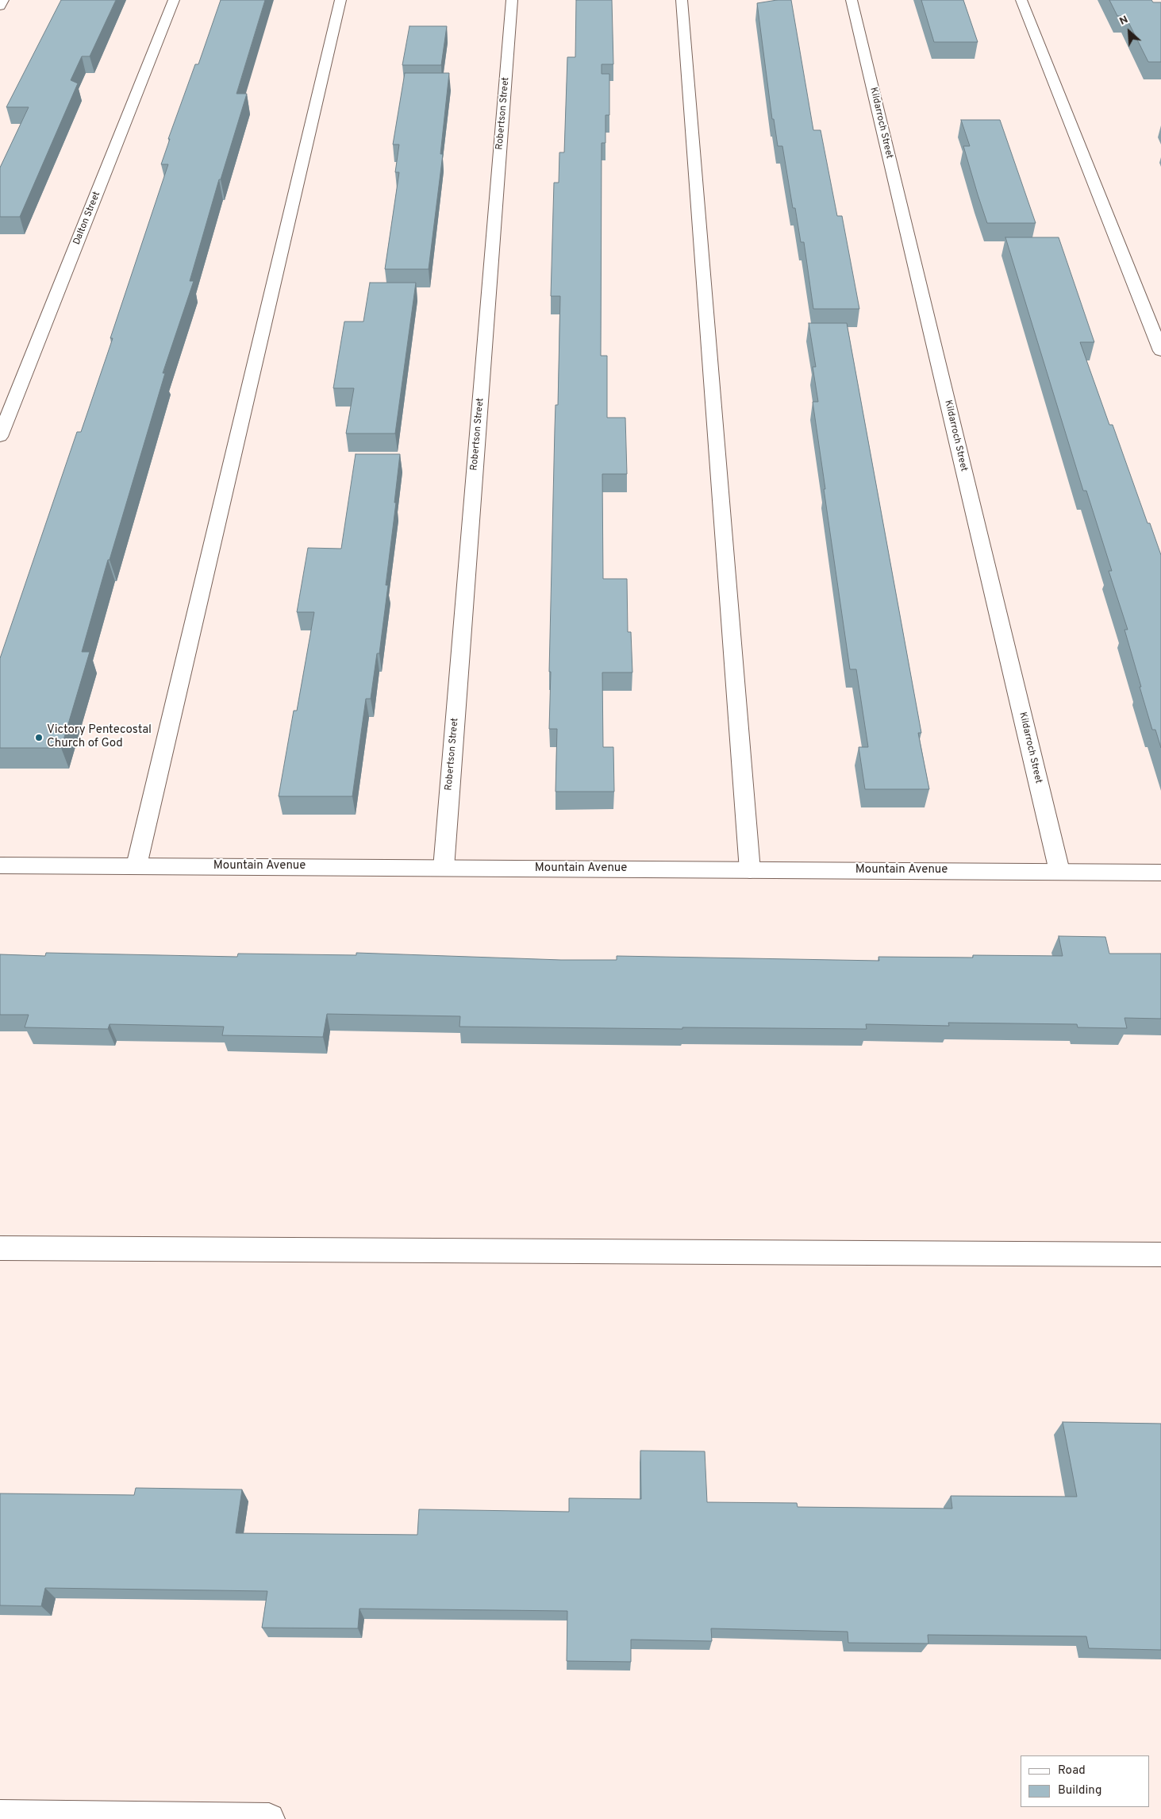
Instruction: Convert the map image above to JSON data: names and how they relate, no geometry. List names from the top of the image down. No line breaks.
{"streets":{"street":["Robertson Street","Kildarroch Street","Dalton Street","Mountain Avenue"]},"crossings":[["Robertson Street","Mountain Avenue"],["Kildarroch Street","Mountain Avenue"]],"places":["Victory Pentecostal Church of God"],"legend":["Road","Building"],"north":"top left"}
